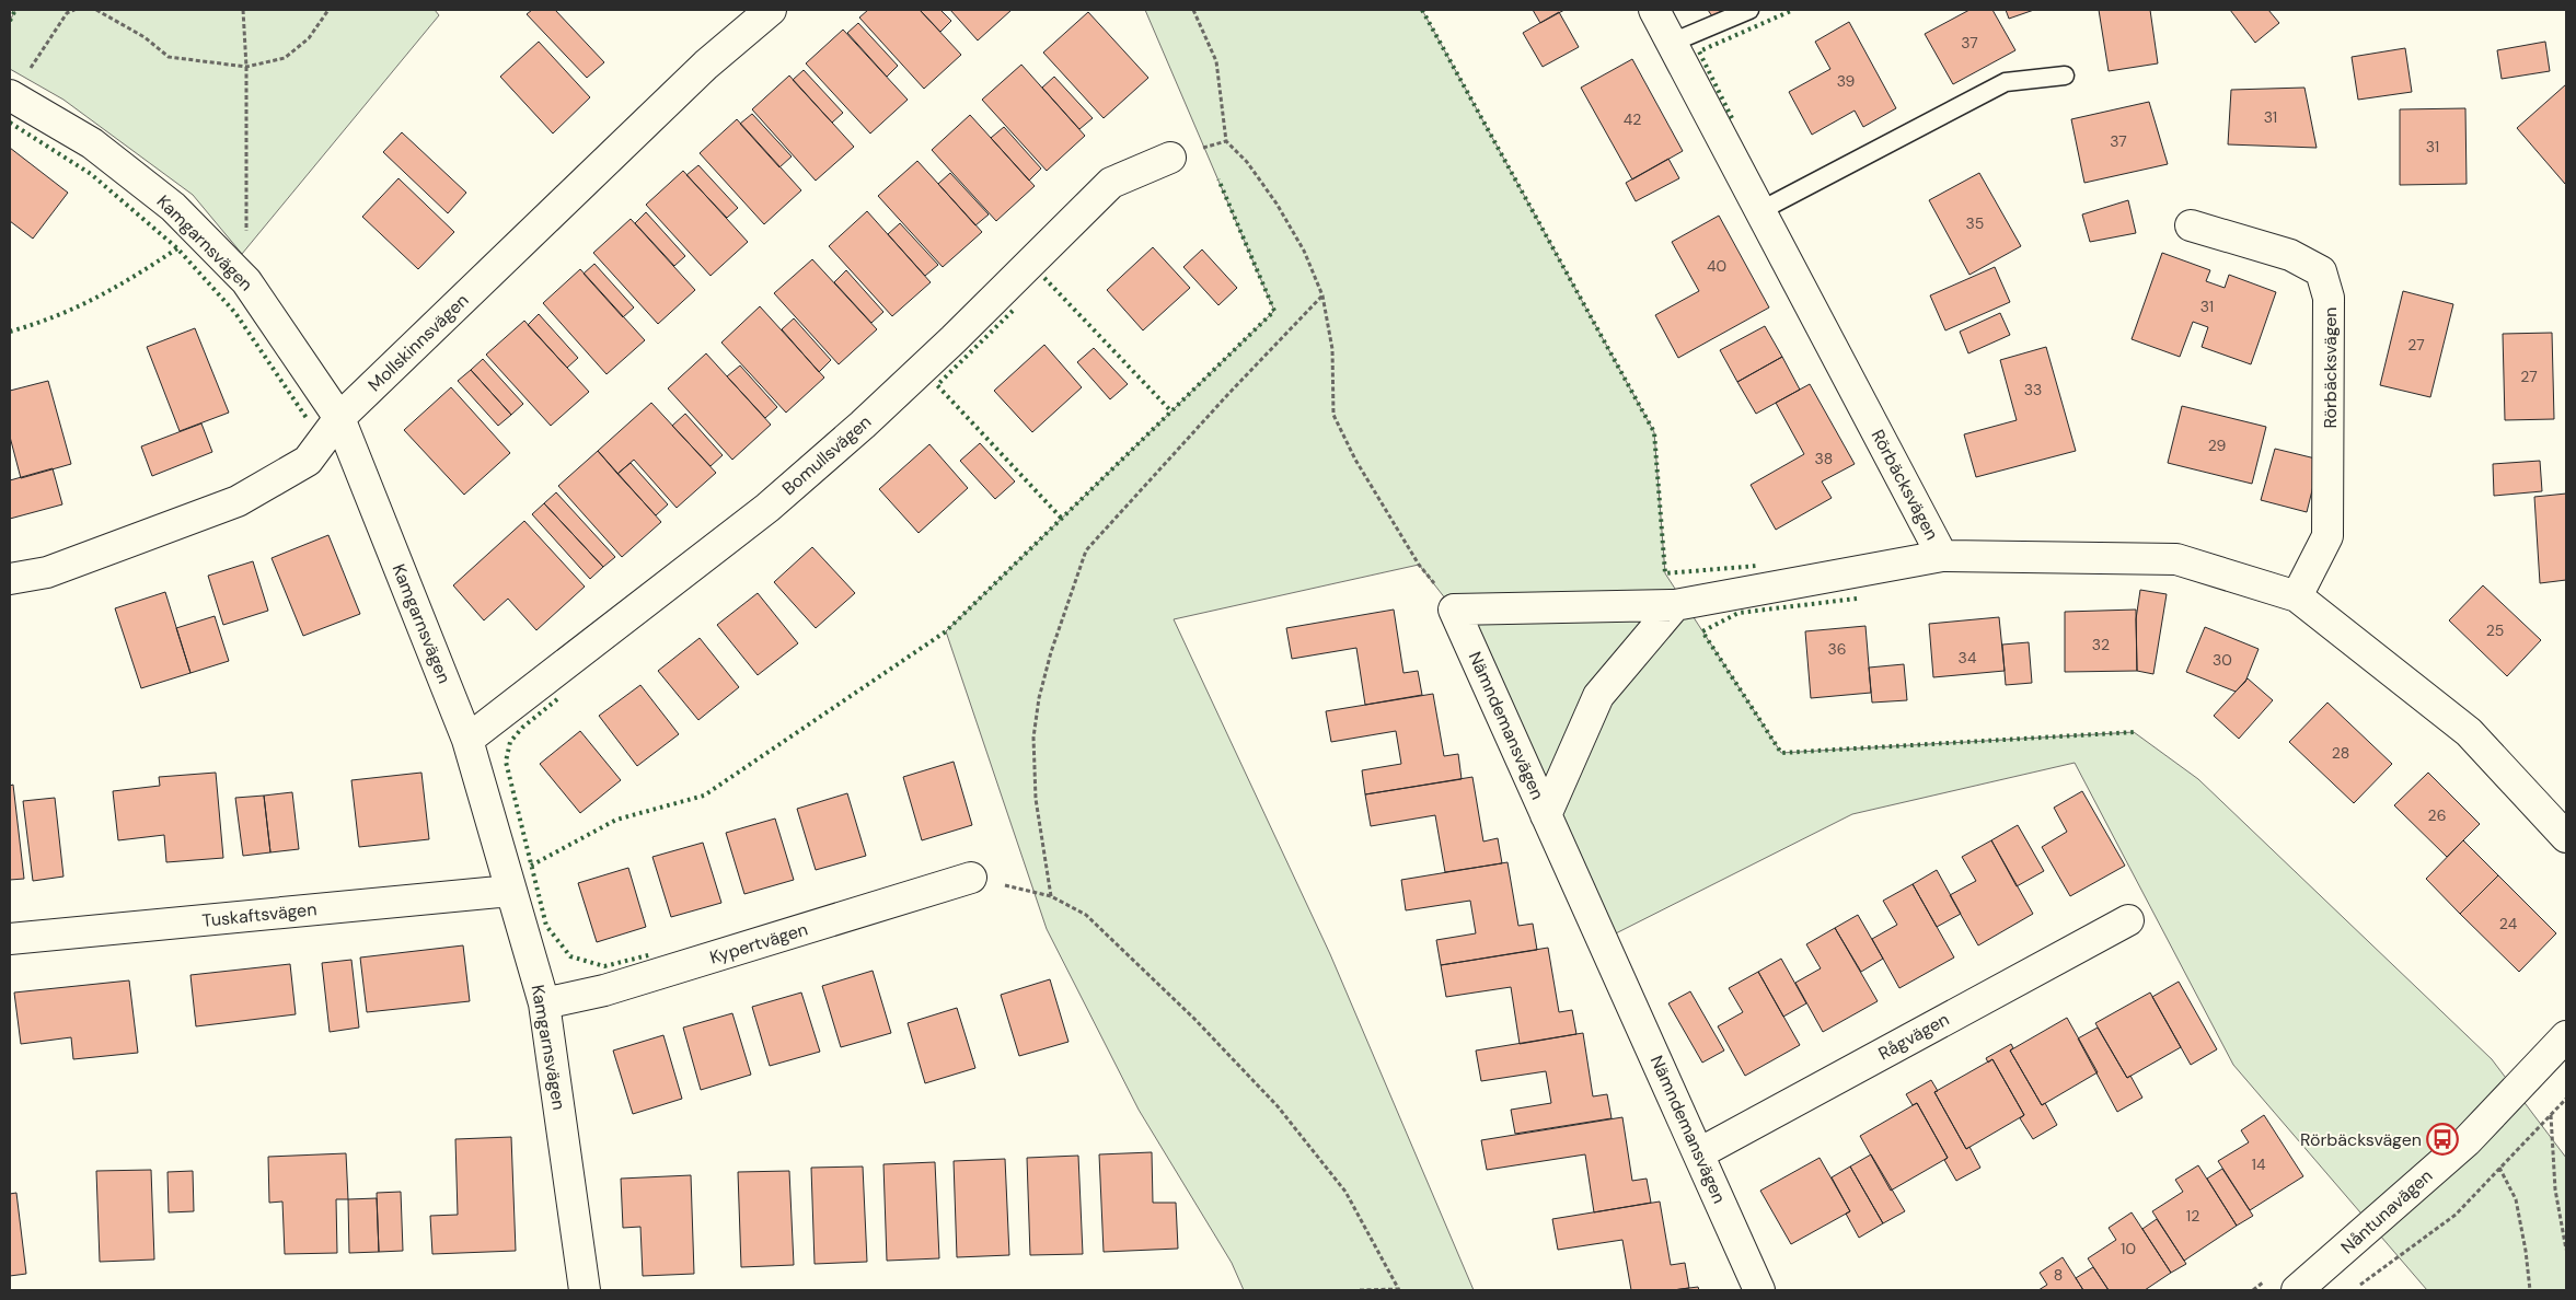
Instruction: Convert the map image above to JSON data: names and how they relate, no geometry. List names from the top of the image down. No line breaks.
{"streets":{"street":["Kamgarnsvägen","Mollskinnsvägen","Rörbäcksvägen","Bomullsvägen","Nämndemansvägen","Tuskaftsvägen","Kypertvägen","Rågvägen","Nåntunavägen"]},"crossings":[["Kamgarnsvägen","Mollskinnsvägen"],["Kamgarnsvägen","Bomullsvägen"],["Kamgarnsvägen","Tuskaftsvägen"],["Kamgarnsvägen","Kypertvägen"],["Nämndemansvägen","Rågvägen"]],"places":{"bus stop":["Rörbäcksvägen"]},"house_numbers":["37","39","31","42","37","31","35","40","31","27","27","33","29","38","25","32","36","34","30","28","26","24","14","12","10","8"]}
